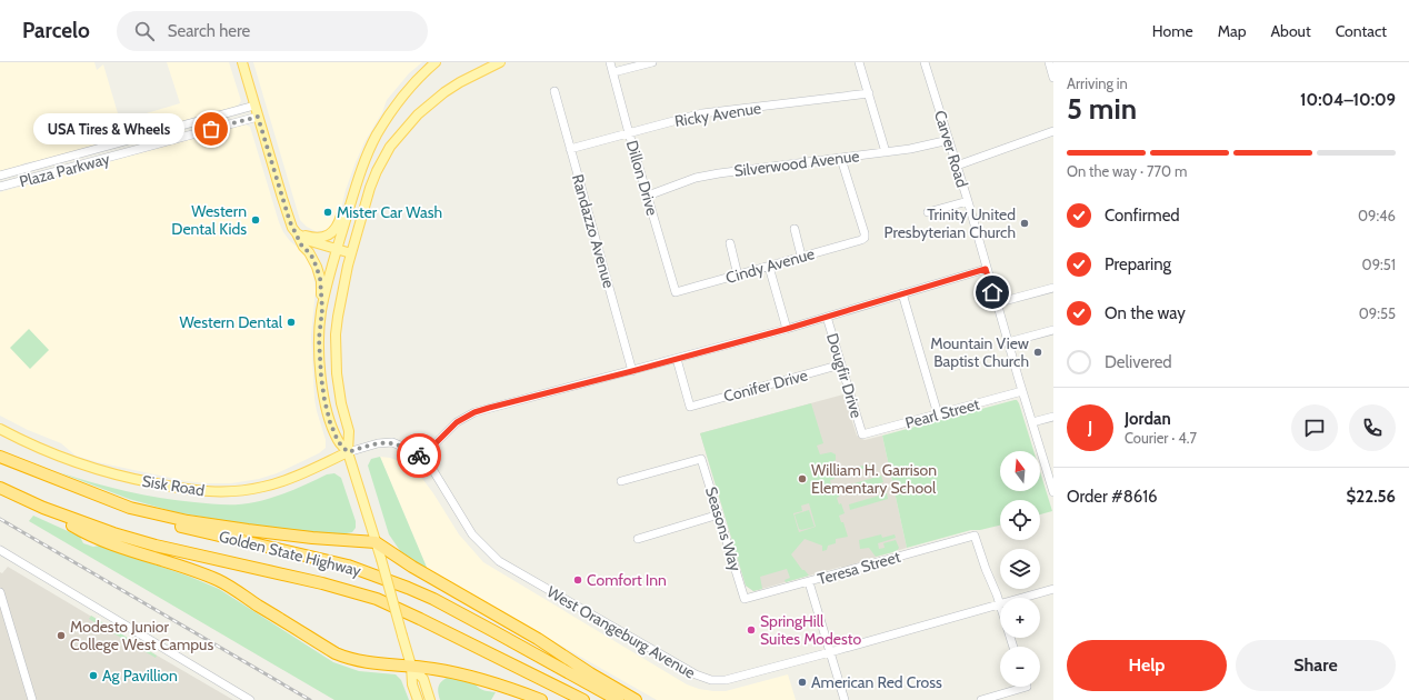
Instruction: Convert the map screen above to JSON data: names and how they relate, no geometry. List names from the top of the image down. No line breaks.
{"streets":{"highway":["Golden State Highway"],"main road":["Sisk Road"],"street":["Ricky Avenue","Carver Road","Silverwood Avenue","Plaza Parkway","Dillon Drive","Randazzo Avenue","Cindy Avenue","Dougfir Drive","Conifer Drive","Pearl Street","Seasons Way","Teresa Street","West Orangeburg Avenue"]},"crossings":[["Ricky Avenue","Dillon Drive"],["Ricky Avenue","Randazzo Avenue"],["Carver Road","Silverwood Avenue"],["Carver Road","Pearl Street"],["Silverwood Avenue","Dillon Drive"],["Silverwood Avenue","Cindy Avenue"],["Dillon Drive","Cindy Avenue"],["Dougfir Drive","Conifer Drive"],["Dougfir Drive","Pearl Street"],["Sisk Road","West Orangeburg Avenue"],["Seasons Way","Teresa Street"],["Teresa Street","West Orangeburg Avenue"]],"places":["USA Tires & Wheels","Mister Car Wash","Western Dental Kids","Trinity United Presbyterian Church","Western Dental","Mountain View Baptist Church","William H. Garrison Elementary School","Comfort Inn","SpringHill Suites Modesto","Modesto Junior College West Campus","Ag Pavillion","American Red Cross"],"north":"top","page":{"header":"Parcelo","search":"Search here","nav":["Home","Map","About","Contact"],"heading":["5 min","Arriving in","10:04–10:09"],"panel":["Jordan","Courier · 4.7","Order #8616","$22.56"],"bubble":"USA Tires & Wheels","bar":"On the way · 770 m","list":[["Confirmed","09:46"],["Preparing","09:51"],["On the way","09:55"],"Delivered"],"round":"J","map_buttons":["+","−"],"buttons":["Help","Share"]}}
